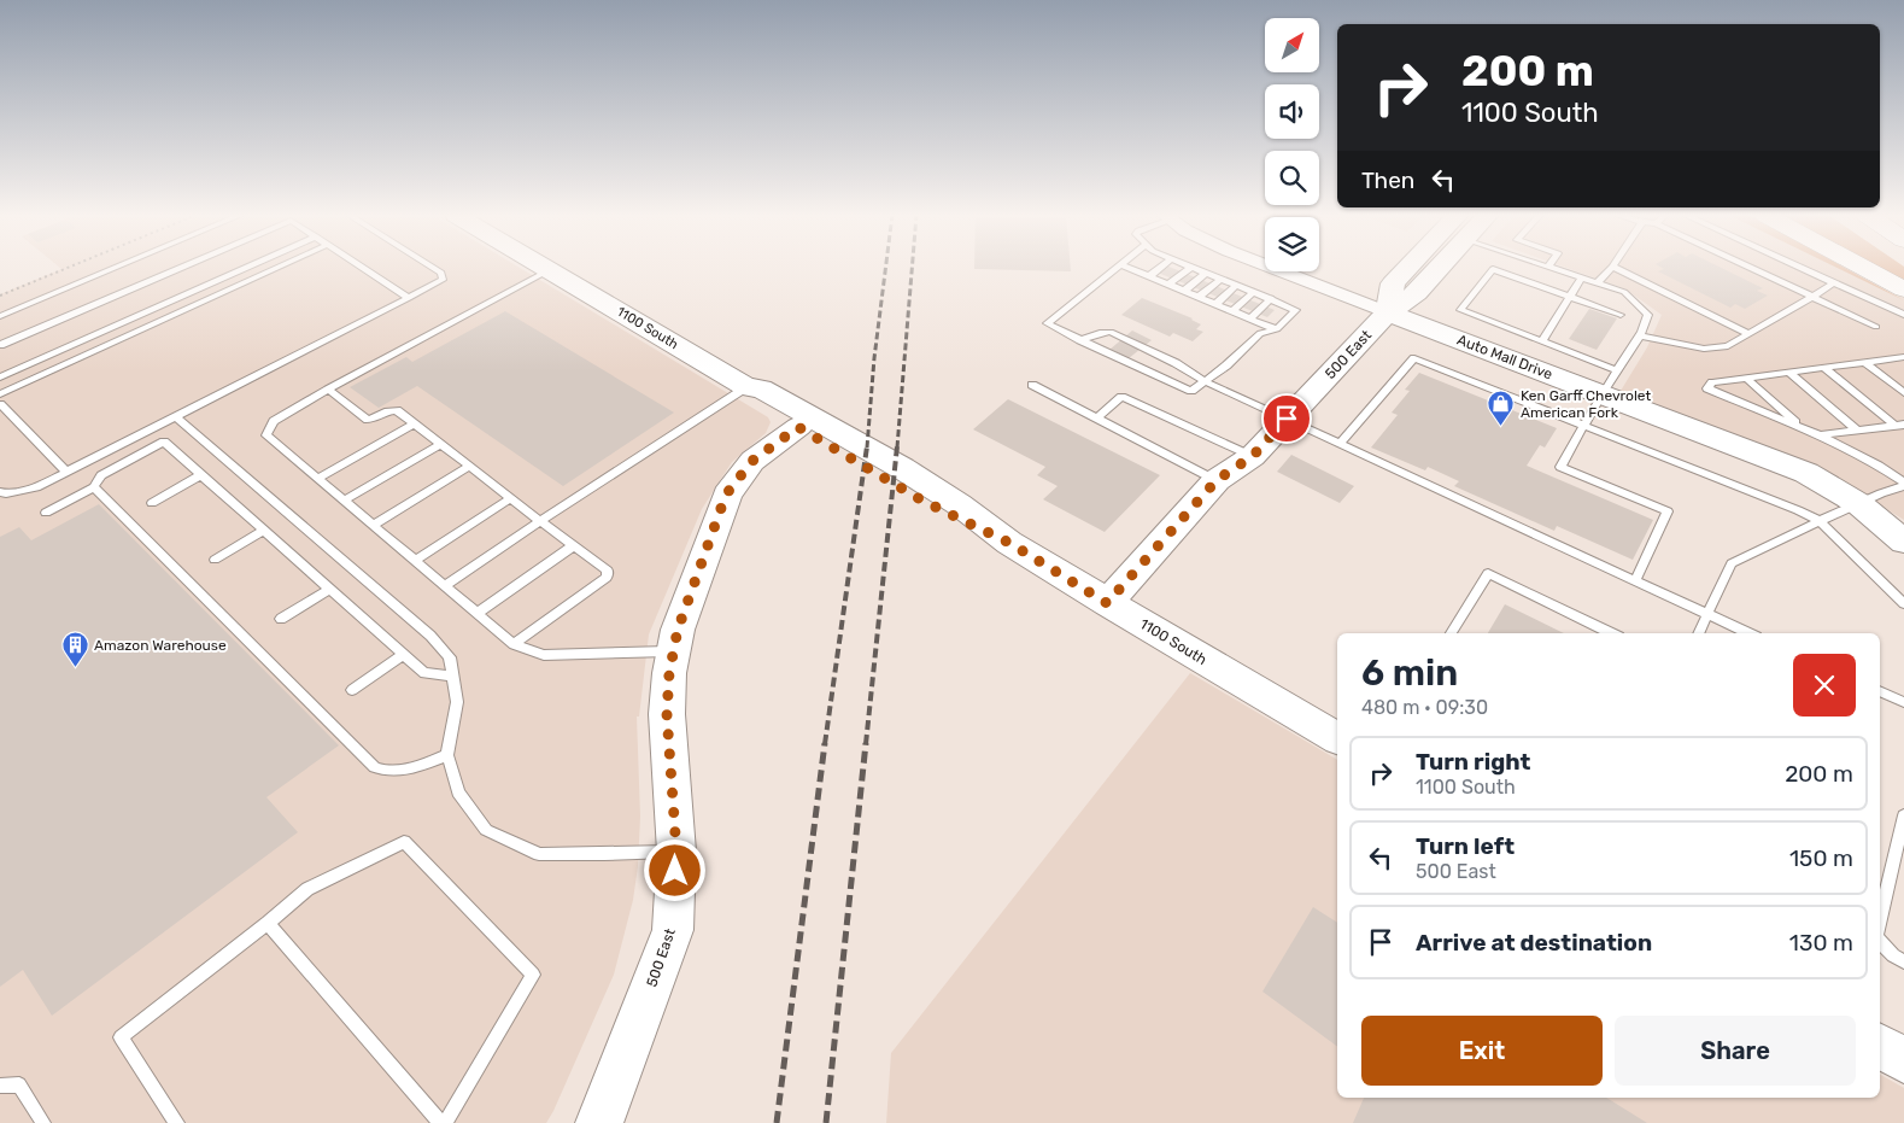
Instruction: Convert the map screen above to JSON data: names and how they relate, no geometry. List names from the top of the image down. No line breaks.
{"streets":{"street":["1100 South","500 East","Auto Mall Drive"]},"crossings":[["1100 South","500 East"],["500 East","Auto Mall Drive"]],"places":{"shop":["Ken Garff Chevrolet American Fork"],"building":["Amazon Warehouse"]},"north":"top right","page":{"turn":["200 m","1100 South"],"then":"Then","heading":["6 min","480 m · 09:30"],"list":[{"name":"Turn right","note":"1100 South","value":"200 m"},{"name":"Turn left","note":"500 East","value":"150 m"},{"name":"Arrive at destination","value":"130 m"}],"buttons":["Exit","Share"]}}
